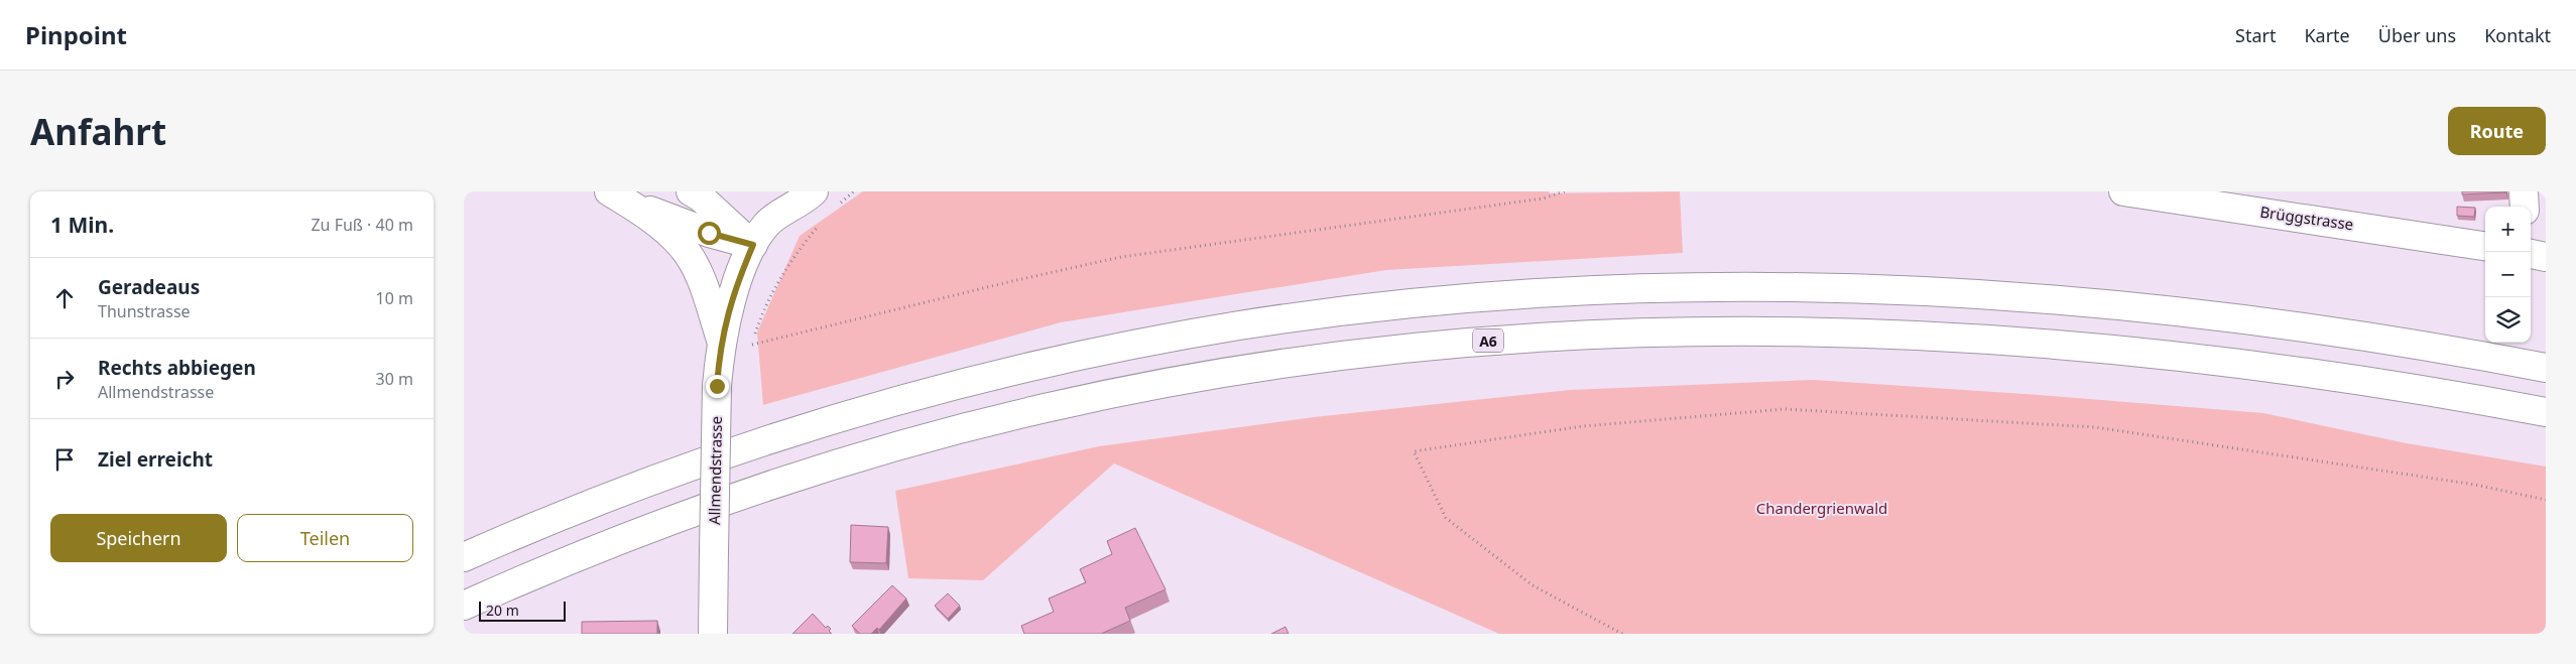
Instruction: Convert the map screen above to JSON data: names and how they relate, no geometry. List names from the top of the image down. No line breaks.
{"streets":{"main road":["Brüggstrasse","A6","Allmendstrasse"]},"parks":["Chandergrienwald"],"scale_bar":"20 m","page":{"header":"Pinpoint","nav":["Start","Karte","Über uns","Kontakt"],"buttons":["Route",["Speichern","Teilen"]],"title":"Anfahrt","heading":["1 Min.","Zu Fuß · 40 m"],"map_buttons":["+","−"],"list":[["Geradeaus","Thunstrasse","10 m"],["Rechts abbiegen","Allmendstrasse","30 m"],"Ziel erreicht"],"scale":"20 m"}}
